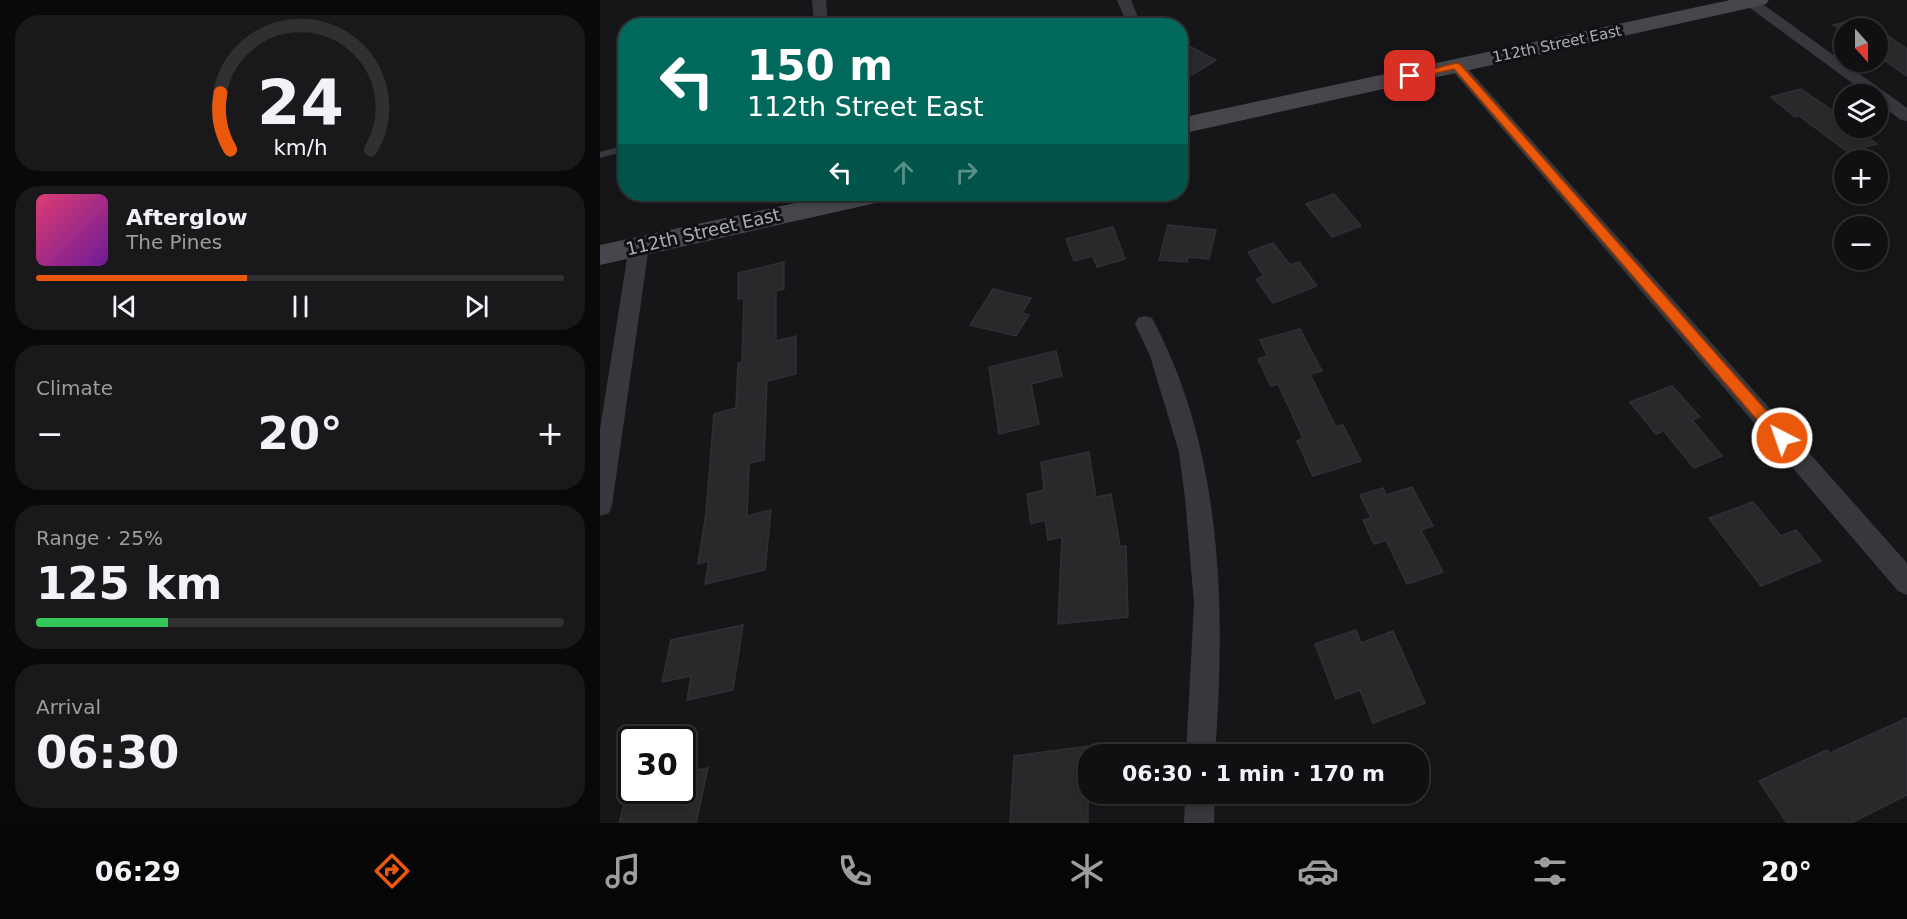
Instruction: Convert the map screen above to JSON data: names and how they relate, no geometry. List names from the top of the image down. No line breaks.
{"streets":{"street":["112th Street East"]},"north":"bottom","page":{"map_buttons":["+","−"],"turn":["150 m","112th Street East"],"song":["Afterglow","The Pines"],"tile":["Climate",["Range · 25%","125 km"],["Arrival","06:30"]],"heat":["−","20°","+"],"limit":"30","trip":"06:30 · 1 min · 170 m","tabs":["06:29","20°"],"gauge":["24","km/h"]}}
